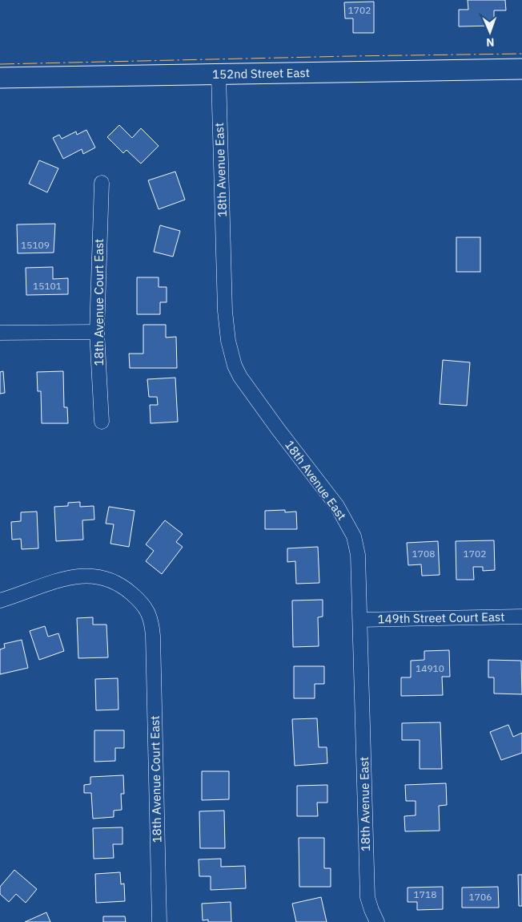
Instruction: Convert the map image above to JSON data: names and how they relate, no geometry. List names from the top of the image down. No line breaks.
{"streets":{"main road":["152nd Street East"],"street":["18th Avenue East","18th Avenue Court East","149th Street Court East"]},"crossings":[["152nd Street East","18th Avenue East"],["18th Avenue East","149th Street Court East"]],"house_numbers":["1702","15109","15101","1708","1702","14910","1718","1706"],"north":"bottom"}
